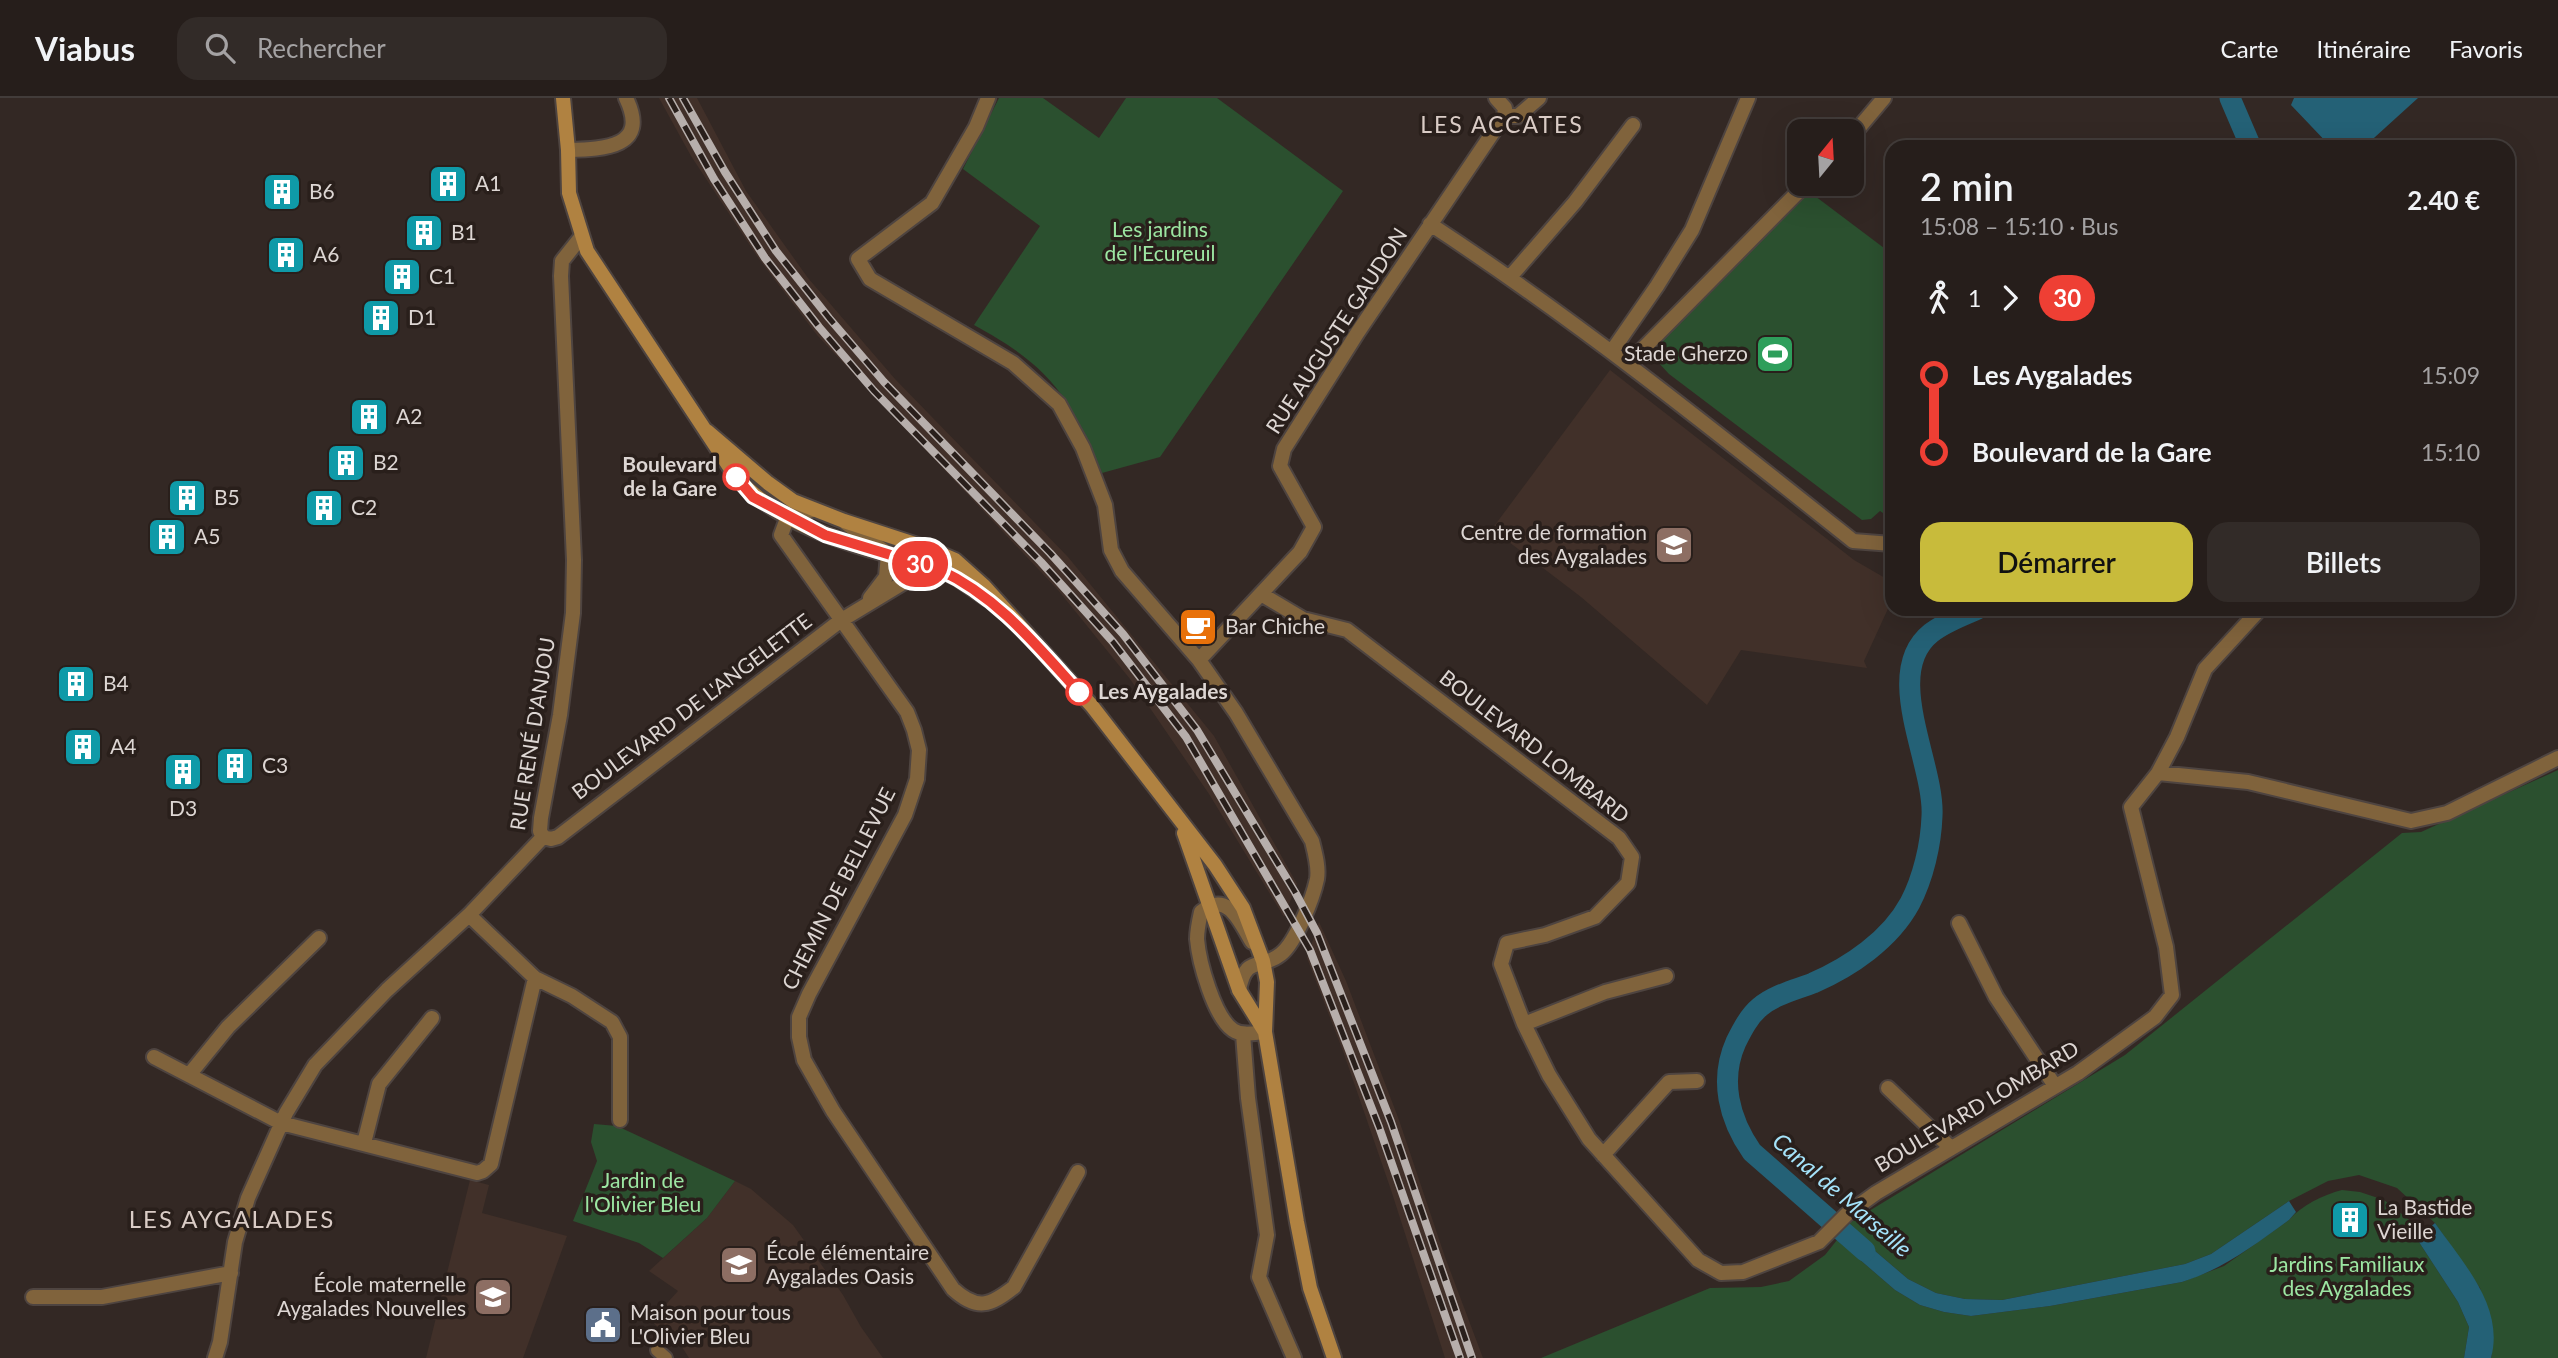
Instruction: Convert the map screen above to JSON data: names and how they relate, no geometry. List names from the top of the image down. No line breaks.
{"streets":{"street":["RUE AUGUSTE GAUDON","BOULEVARD DE L'ANGELETTE","RUE RENÉ D'ANJOU","BOULEVARD LOMBARD","CHEMIN DE BELLEVUE"]},"crossings":[["RUE AUGUSTE GAUDON","BOULEVARD LOMBARD"],["BOULEVARD DE L'ANGELETTE","RUE RENÉ D'ANJOU"],["BOULEVARD DE L'ANGELETTE","CHEMIN DE BELLEVUE"]],"districts":["LES ACCATES","LES AYGALADES"],"water":["Canal de Marseille"],"parks":["Les jardins de l'Ecureuil","Jardin de l'Olivier Bleu","Jardins Familiaux des Aygalades"],"places":{"building":["A1","B6","B1","A6","C1","D1","A2","B2","B5","C2","A5","B4","A4","C3","D3","La Bastide Vieille"],"sports":["Stade Gherzo"],"other":["Boulevard de la Gare","Les Aygalades"],"school or university":["Centre de formation des Aygalades","École élémentaire Aygalades Oasis","École maternelle Aygalades Nouvelles"],"cafe":["Bar Chiche"],"public building":["Maison pour tous L'Olivier Bleu"]},"lines":["bus line 30"],"north":"top","page":{"header":"Viabus","search":"Rechercher","nav":["Carte","Itinéraire","Favoris"],"on_map":"30","heading":["2 min","15:08 – 15:10 · Bus","2.40 €"],"legs":["1","30"],"list":[{"name":"Les Aygalades","value":"15:09"},{"name":"Boulevard de la Gare","value":"15:10"}],"buttons":["Démarrer","Billets"]}}
